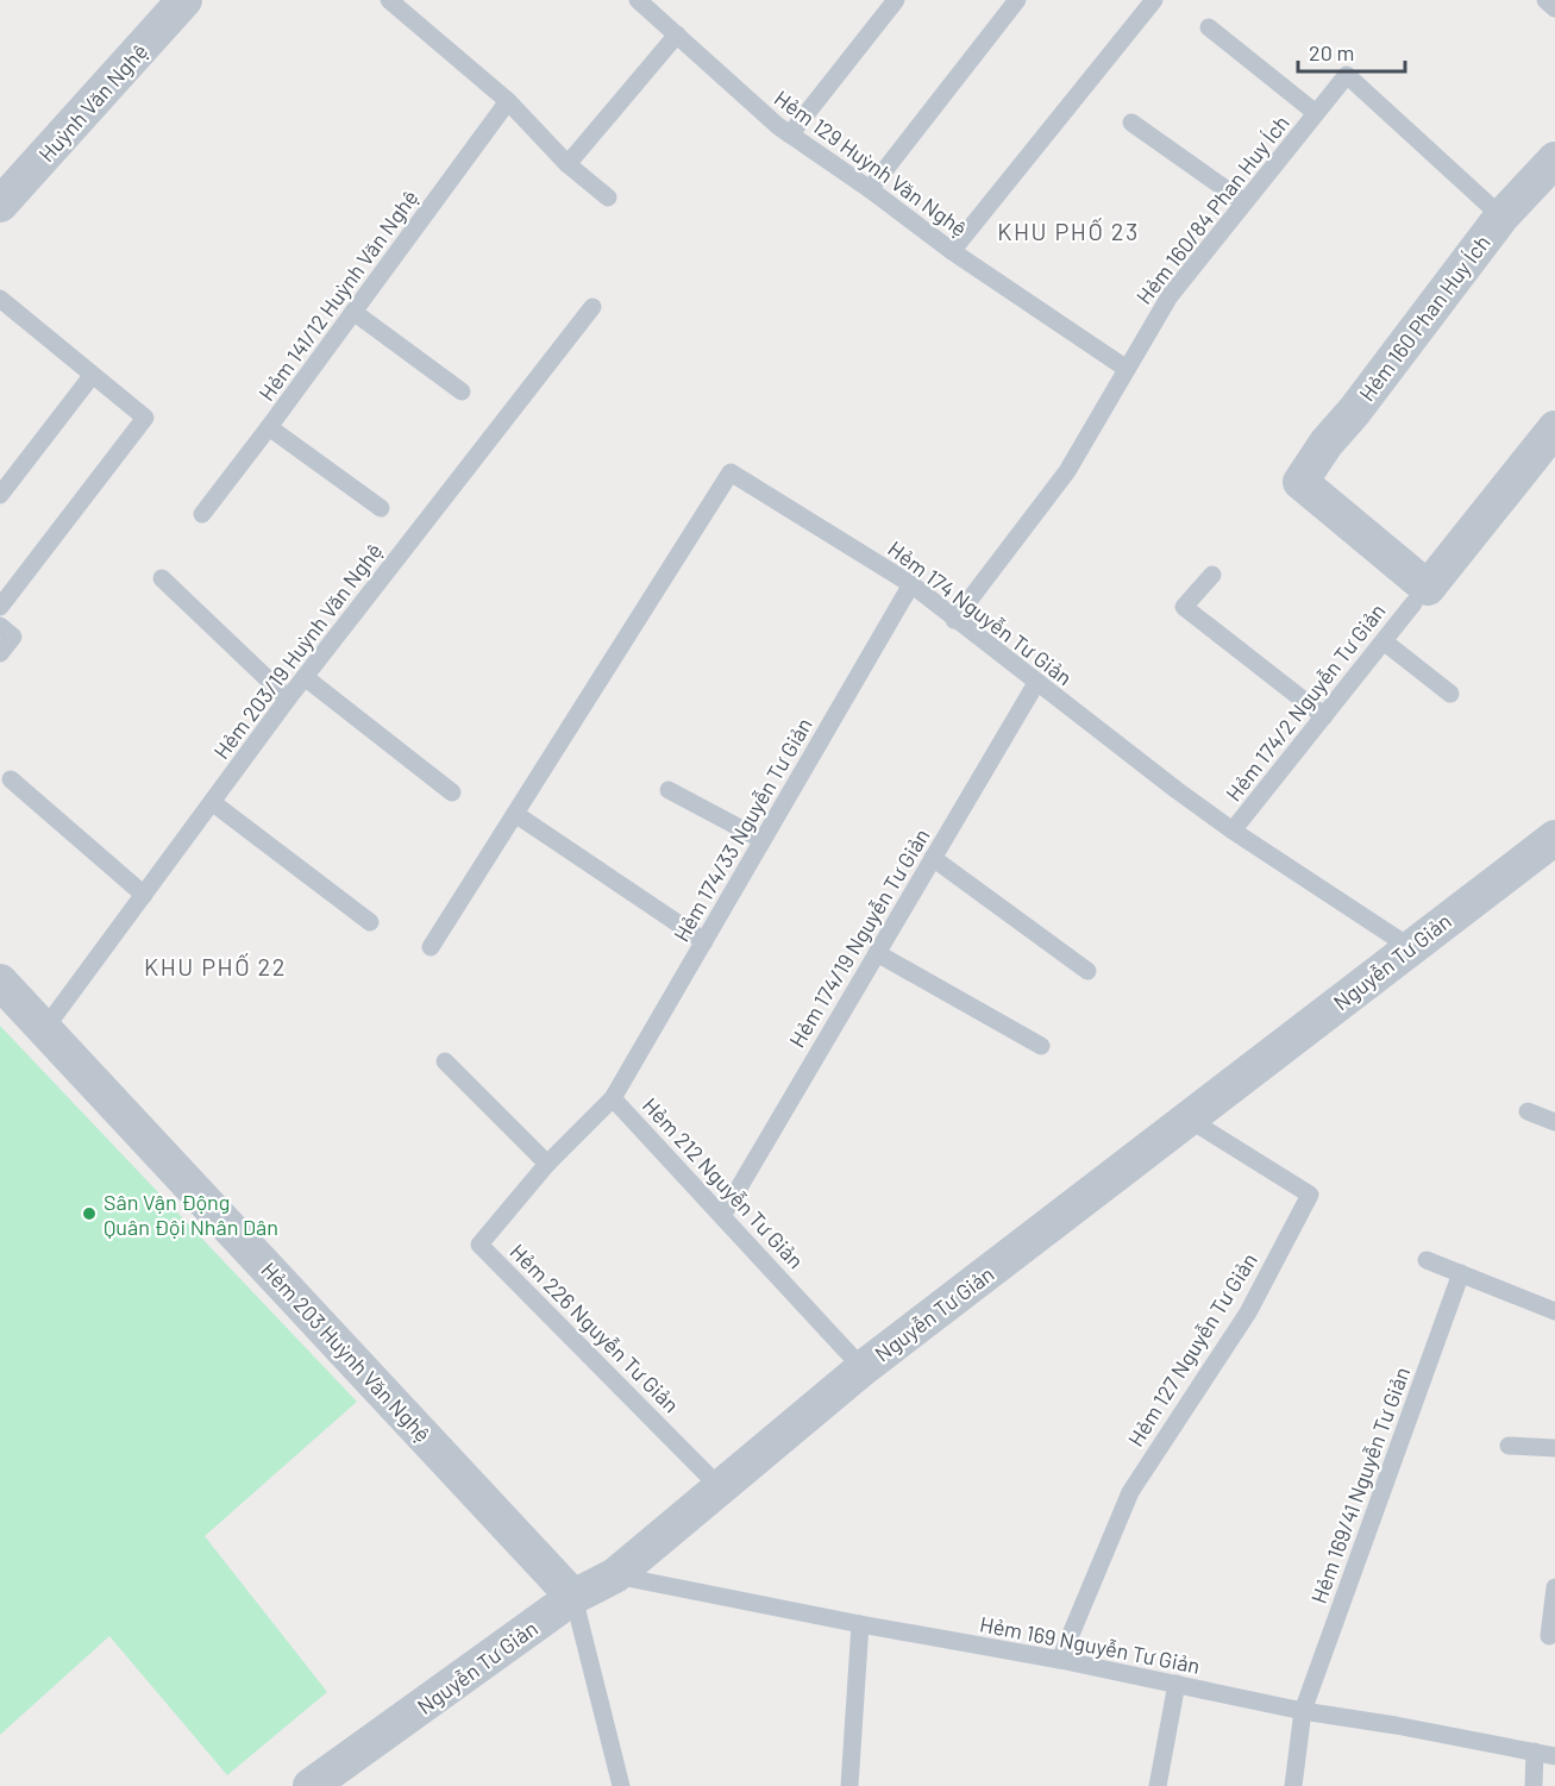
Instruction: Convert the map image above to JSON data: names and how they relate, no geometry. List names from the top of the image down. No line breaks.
{"streets":{"street":["Huỳnh Văn Nghệ","Hẻm 160 Phan Huy Ích","Nguyễn Tư Giản","Hẻm 203 Huỳnh Văn Nghệ"],"lane":["Hẻm 129 Huỳnh Văn Nghệ","Hẻm 160/84 Phan Huy Ích","Hẻm 141/12 Huỳnh Văn Nghệ","Hẻm 174 Nguyễn Tư Giản","Hẻm 203/19 Huỳnh Văn Nghệ","Hẻm 174/2 Nguyễn Tư Giản","Hẻm 174/33 Nguyễn Tư Giản","Hẻm 174/19 Nguyễn Tư Giản","Hẻm 212 Nguyễn Tư Giản","Hẻm 226 Nguyễn Tư Giản","Hẻm 127 Nguyễn Tư Giản","Hẻm 169/41 Nguyễn Tư Giản","Hẻm 169 Nguyễn Tư Giản"]},"crossings":[["Hẻm 129 Huỳnh Văn Nghệ","Hẻm 160/84 Phan Huy Ích"],["Hẻm 160/84 Phan Huy Ích","Hẻm 160 Phan Huy Ích"],["Hẻm 160/84 Phan Huy Ích","Hẻm 174 Nguyễn Tư Giản"],["Hẻm 174 Nguyễn Tư Giản","Hẻm 174/2 Nguyễn Tư Giản"],["Hẻm 174 Nguyễn Tư Giản","Hẻm 174/33 Nguyễn Tư Giản"],["Hẻm 174 Nguyễn Tư Giản","Hẻm 174/19 Nguyễn Tư Giản"],["Hẻm 174 Nguyễn Tư Giản","Nguyễn Tư Giản"],["Hẻm 203/19 Huỳnh Văn Nghệ","Hẻm 203 Huỳnh Văn Nghệ"],["Hẻm 174/33 Nguyễn Tư Giản","Hẻm 212 Nguyễn Tư Giản"],["Hẻm 174/19 Nguyễn Tư Giản","Hẻm 212 Nguyễn Tư Giản"],["Nguyễn Tư Giản","Hẻm 212 Nguyễn Tư Giản"],["Nguyễn Tư Giản","Hẻm 226 Nguyễn Tư Giản"],["Nguyễn Tư Giản","Hẻm 127 Nguyễn Tư Giản"],["Nguyễn Tư Giản","Hẻm 203 Huỳnh Văn Nghệ"],["Nguyễn Tư Giản","Hẻm 169 Nguyễn Tư Giản"],["Hẻm 212 Nguyễn Tư Giản","Hẻm 226 Nguyễn Tư Giản"],["Hẻm 127 Nguyễn Tư Giản","Hẻm 169 Nguyễn Tư Giản"],["Hẻm 169/41 Nguyễn Tư Giản","Hẻm 169 Nguyễn Tư Giản"]],"districts":["KHU PHỐ 23","KHU PHỐ 22"],"places":["Sân Vận Động Quân Đội Nhân Dân"],"scale_bar":"20 m"}
